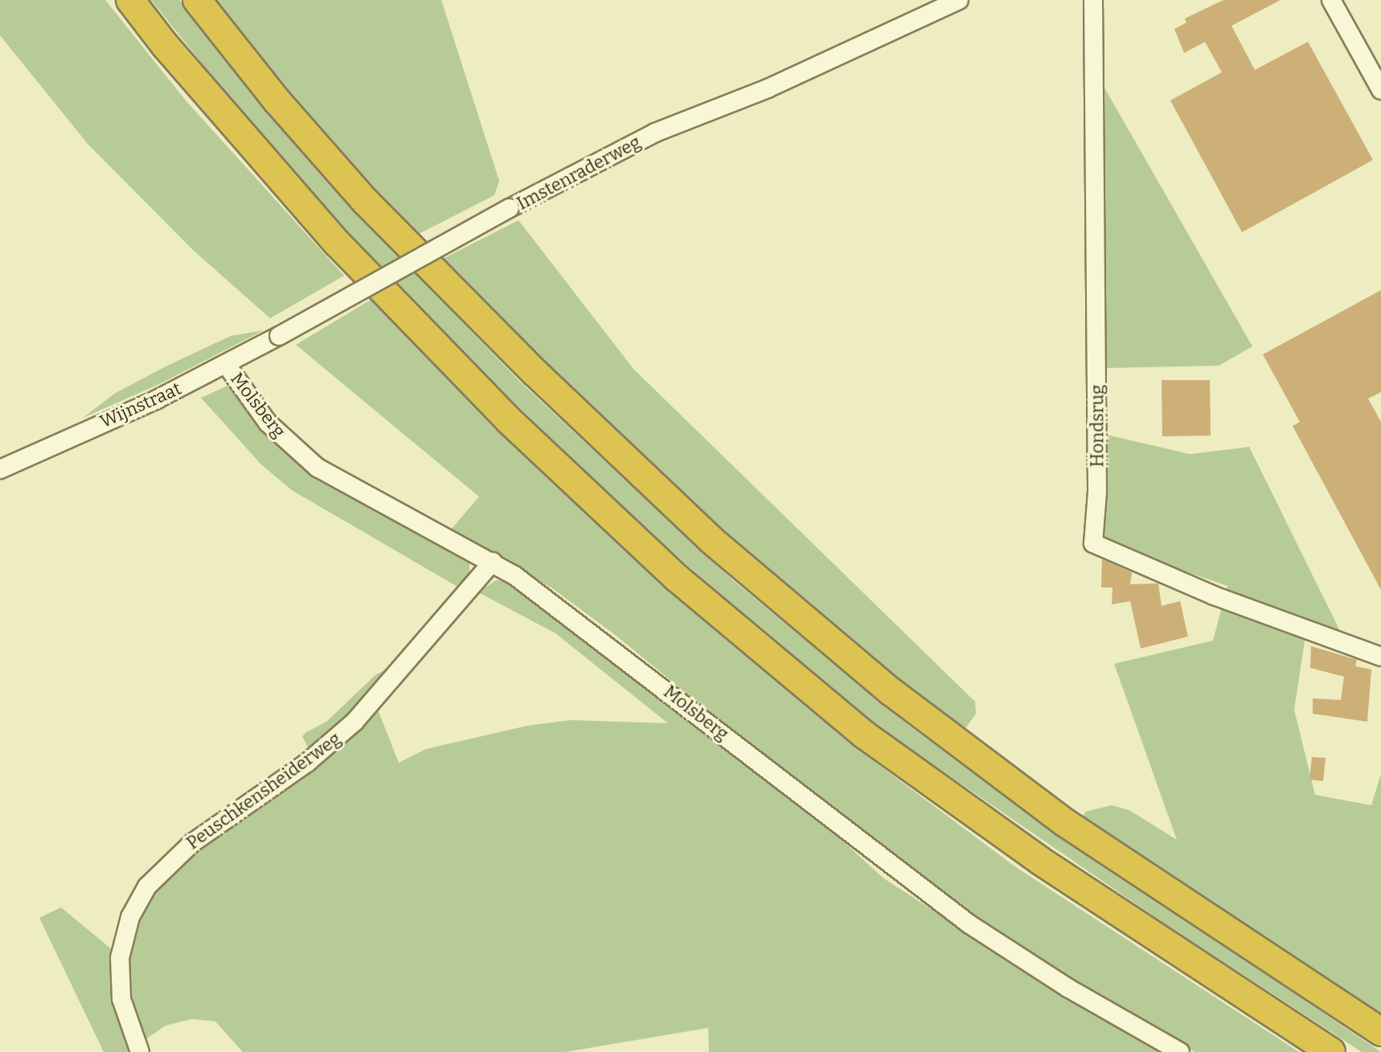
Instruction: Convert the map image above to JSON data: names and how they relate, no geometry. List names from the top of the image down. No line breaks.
{"streets":{"street":["Imstenraderweg","Wijnstraat","Molsberg","Hondsrug","Peuschkensheiderweg"]},"crossings":[["Imstenraderweg","Wijnstraat"],["Wijnstraat","Molsberg"],["Molsberg","Peuschkensheiderweg"]]}
